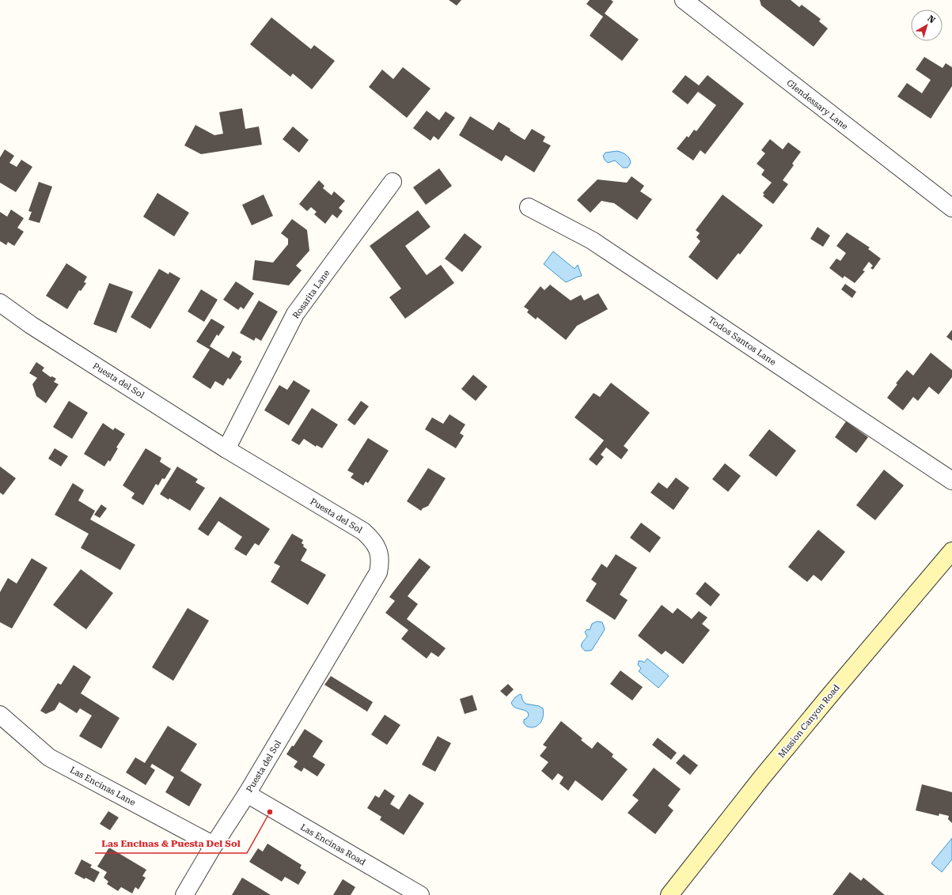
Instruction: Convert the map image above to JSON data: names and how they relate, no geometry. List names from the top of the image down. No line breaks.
{"streets":{"street":["Glendessary Lane","Rosarita Lane","Todos Santos Lane","Puesta del Sol","Mission Canyon Road","Las Encinas Lane","Las Encinas Road"]},"crossings":[["Rosarita Lane","Puesta del Sol"],["Puesta del Sol","Las Encinas Lane"],["Puesta del Sol","Las Encinas Road"]],"places":["Las Encinas & Puesta Del Sol"],"north":"top right"}
